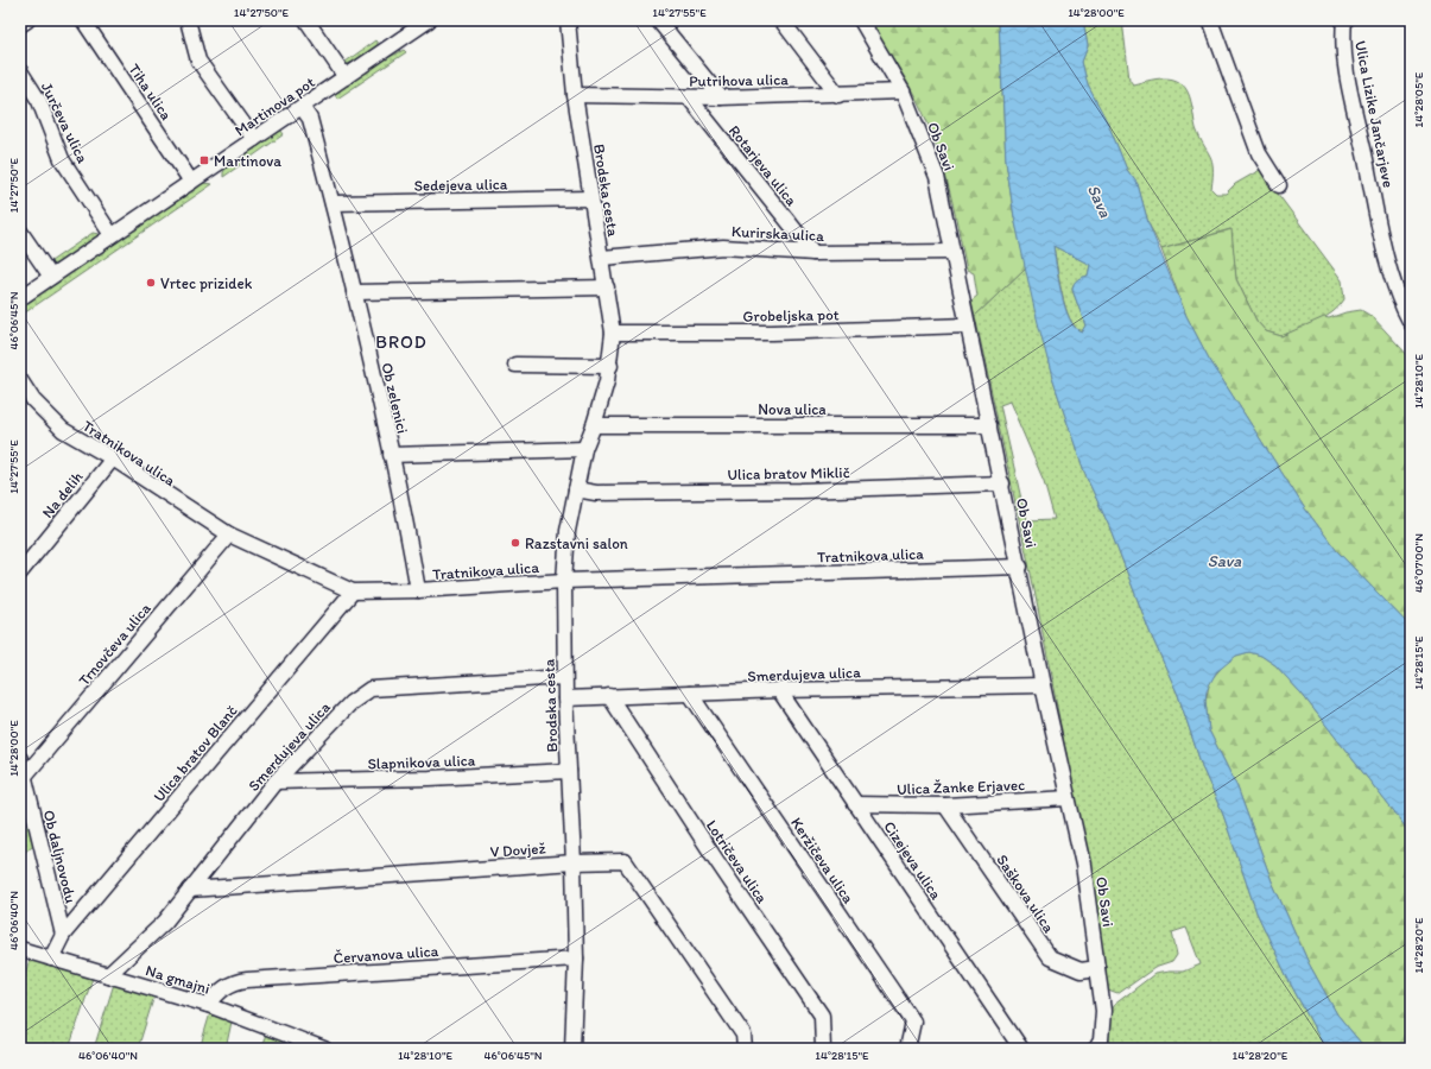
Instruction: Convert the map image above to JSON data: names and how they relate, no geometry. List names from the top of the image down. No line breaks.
{"streets":{"street":["Putrihova ulica","Tiha ulica","Martinova pot","Ulica Lizike Jančarjeve","Jurčeva ulica","Ob Savi","Rotarjeva ulica","Sedejeva ulica","Brodska cesta","Kurirska ulica","Grobeljska pot","Ob zelenici","Nova ulica","Tratnikova ulica","Ulica bratov Miklič","Na delih","Trnovčeva ulica","Smerdujeva ulica","Ulica bratov Blanč","Slapnikova ulica","Ulica Žanke Erjavec","V Dovjež","Ob daljnovodu","Keržičeva ulica","Cizejeva ulica","Lotričeva ulica","Saškova ulica","Červanova ulica","Na gmajni"]},"crossings":[["Putrihova ulica","Ob Savi"],["Putrihova ulica","Rotarjeva ulica"],["Putrihova ulica","Brodska cesta"],["Tiha ulica","Martinova pot"],["Martinova pot","Jurčeva ulica"],["Martinova pot","Ob zelenici"],["Ob Savi","Kurirska ulica"],["Ob Savi","Grobeljska pot"],["Ob Savi","Nova ulica"],["Ob Savi","Tratnikova ulica"],["Ob Savi","Ulica bratov Miklič"],["Ob Savi","Smerdujeva ulica"],["Ob Savi","Ulica Žanke Erjavec"],["Ob Savi","Saškova ulica"],["Rotarjeva ulica","Kurirska ulica"],["Sedejeva ulica","Brodska cesta"],["Sedejeva ulica","Ob zelenici"],["Brodska cesta","Kurirska ulica"],["Brodska cesta","Grobeljska pot"],["Brodska cesta","Nova ulica"],["Brodska cesta","Tratnikova ulica"],["Brodska cesta","Ulica bratov Miklič"],["Brodska cesta","Smerdujeva ulica"],["Brodska cesta","Slapnikova ulica"],["Brodska cesta","V Dovjež"],["Brodska cesta","Červanova ulica"],["Ob zelenici","Tratnikova ulica"],["Tratnikova ulica","Na delih"],["Tratnikova ulica","Trnovčeva ulica"],["Tratnikova ulica","Ulica bratov Blanč"],["Trnovčeva ulica","Ob daljnovodu"],["Smerdujeva ulica","Slapnikova ulica"],["Smerdujeva ulica","V Dovjež"],["Smerdujeva ulica","Keržičeva ulica"],["Smerdujeva ulica","Cizejeva ulica"],["Smerdujeva ulica","Lotričeva ulica"],["Smerdujeva ulica","Na gmajni"],["Ulica bratov Blanč","Ob daljnovodu"],["Ulica Žanke Erjavec","Cizejeva ulica"],["Ulica Žanke Erjavec","Saškova ulica"],["Červanova ulica","Na gmajni"]],"districts":["BROD"],"water":["Sava"],"places":{"transit":["Martinova"],"other":["Vrtec prizidek","Razstavni salon"]},"coordinates":["14°27'50\"E","14°27'55\"E","14°28'00\"E","14°28'05\"E","46°06'45\"N","14°28'10\"E","46°07'00\"N","14°28'15\"E","46°06'40\"N","14°28'20\"E"]}
